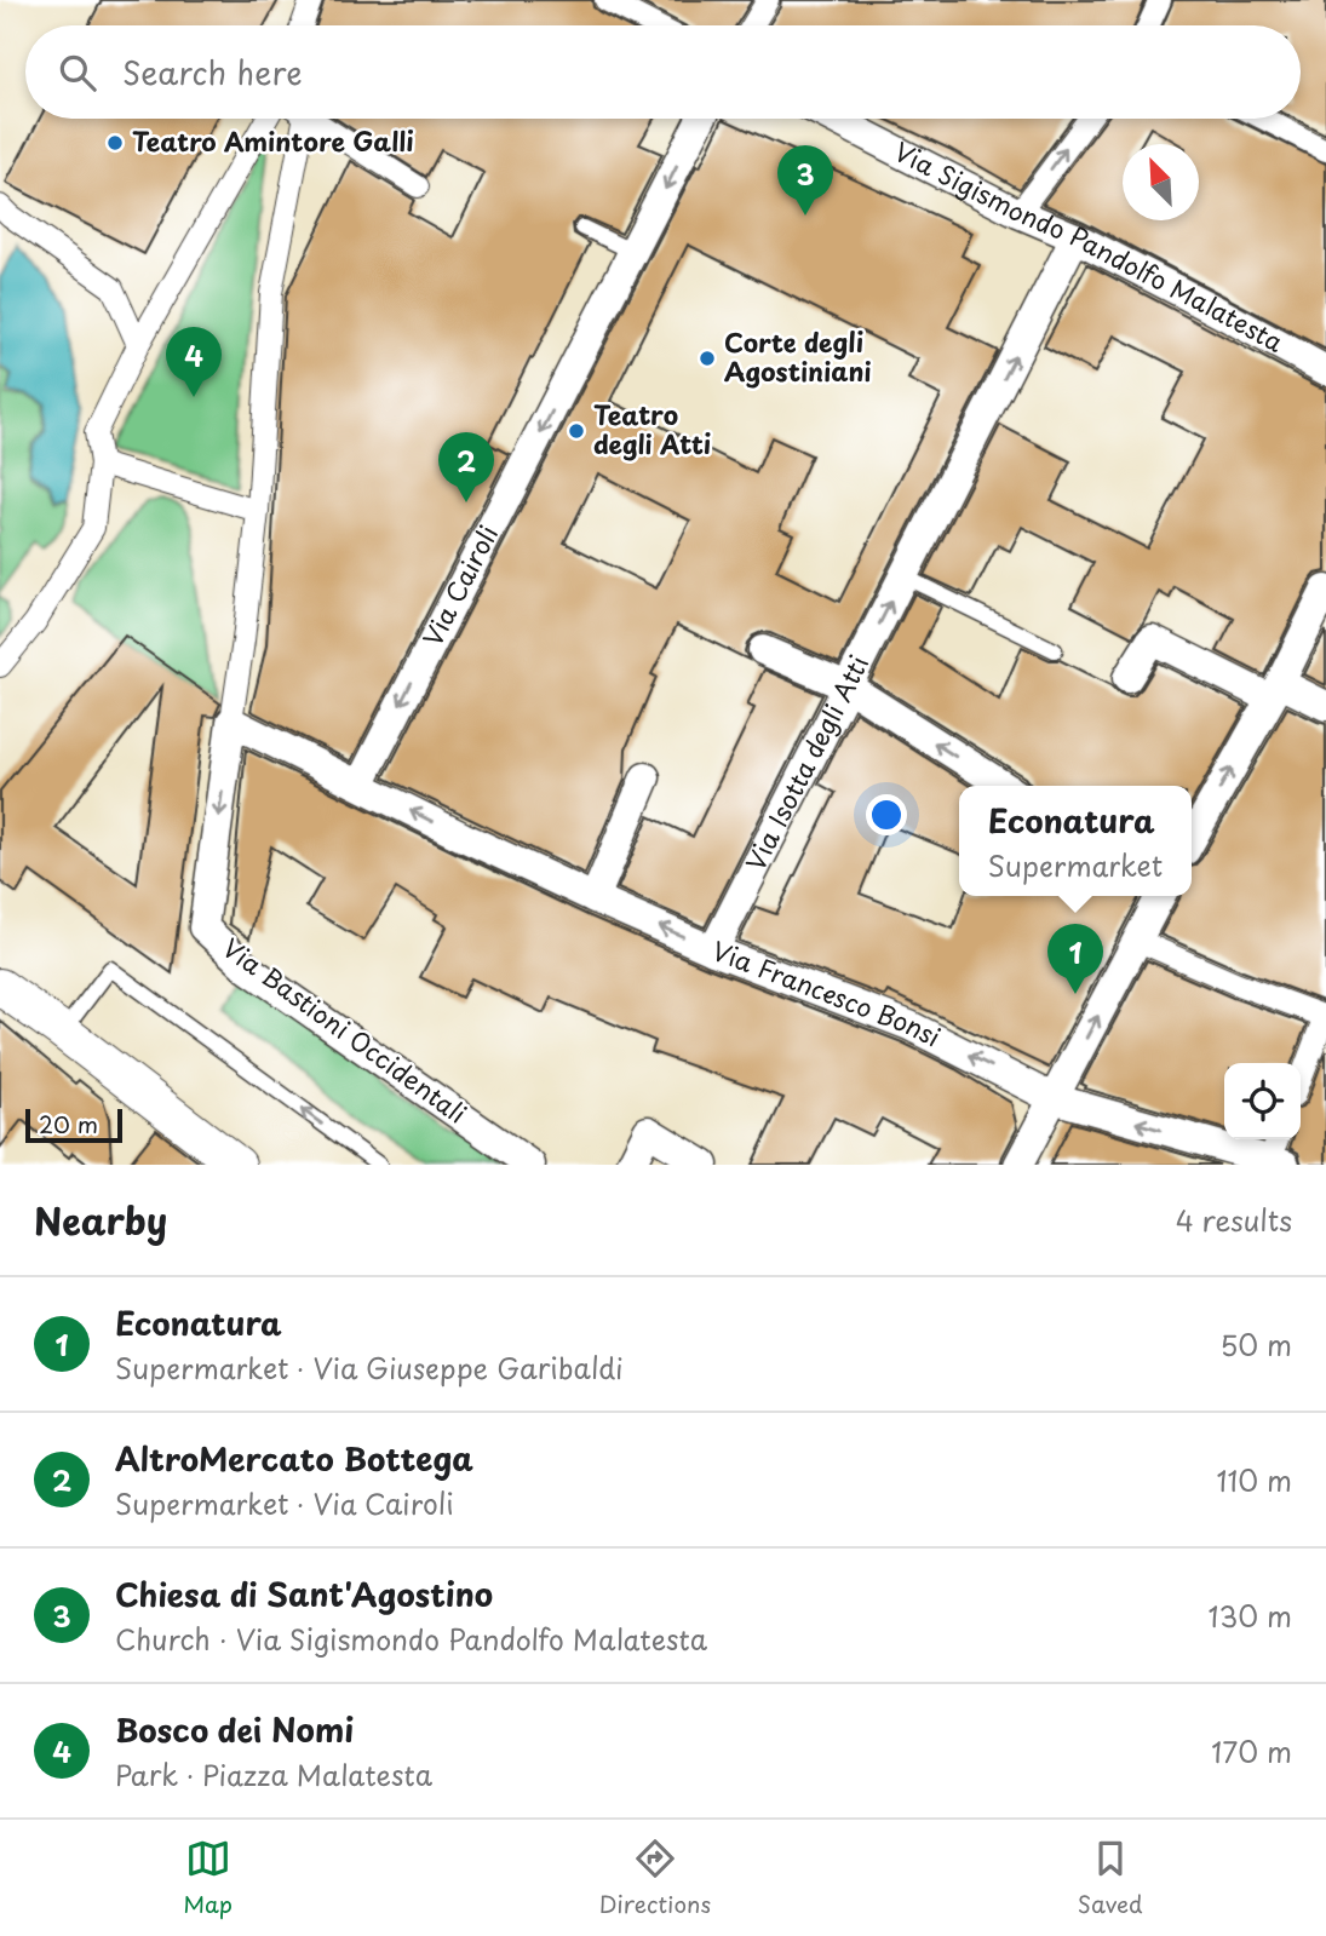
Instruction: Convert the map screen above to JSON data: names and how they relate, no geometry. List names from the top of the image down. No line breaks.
{"streets":{"street":["Via Sigismondo Pandolfo Malatesta","Via Cairoli","Via Isotta degli Atti","Via Francesco Bonsi","Via Bastioni Occidentali"]},"crossings":[["Via Sigismondo Pandolfo Malatesta","Via Isotta degli Atti"],["Via Cairoli","Via Francesco Bonsi"],["Via Isotta degli Atti","Via Francesco Bonsi"],["Via Francesco Bonsi","Via Bastioni Occidentali"]],"one_way":["Via Isotta degli Atti","Via Francesco Bonsi"],"places":["Teatro Amintore Galli","Corte degli Agostiniani","Teatro degli Atti"],"scale_bar":"20 m","north":"top left","page":{"search":"Search here","pins":["3","4","2","1"],"popup":["Econatura","Supermarket"],"scale":"20 m","heading":["Nearby","4 results"],"list":[{"mark":"1","name":"Econatura","note":"Supermarket · Via Giuseppe Garibaldi","value":"50 m"},{"mark":"2","name":"AltroMercato Bottega","note":"Supermarket · Via Cairoli","value":"110 m"},{"mark":"3","name":"Chiesa di Sant'Agostino","note":"Church · Via Sigismondo Pandolfo Malatesta","value":"130 m"},{"mark":"4","name":"Bosco dei Nomi","note":"Park · Piazza Malatesta","value":"170 m"}],"nav":["Map","Directions","Saved"]}}
